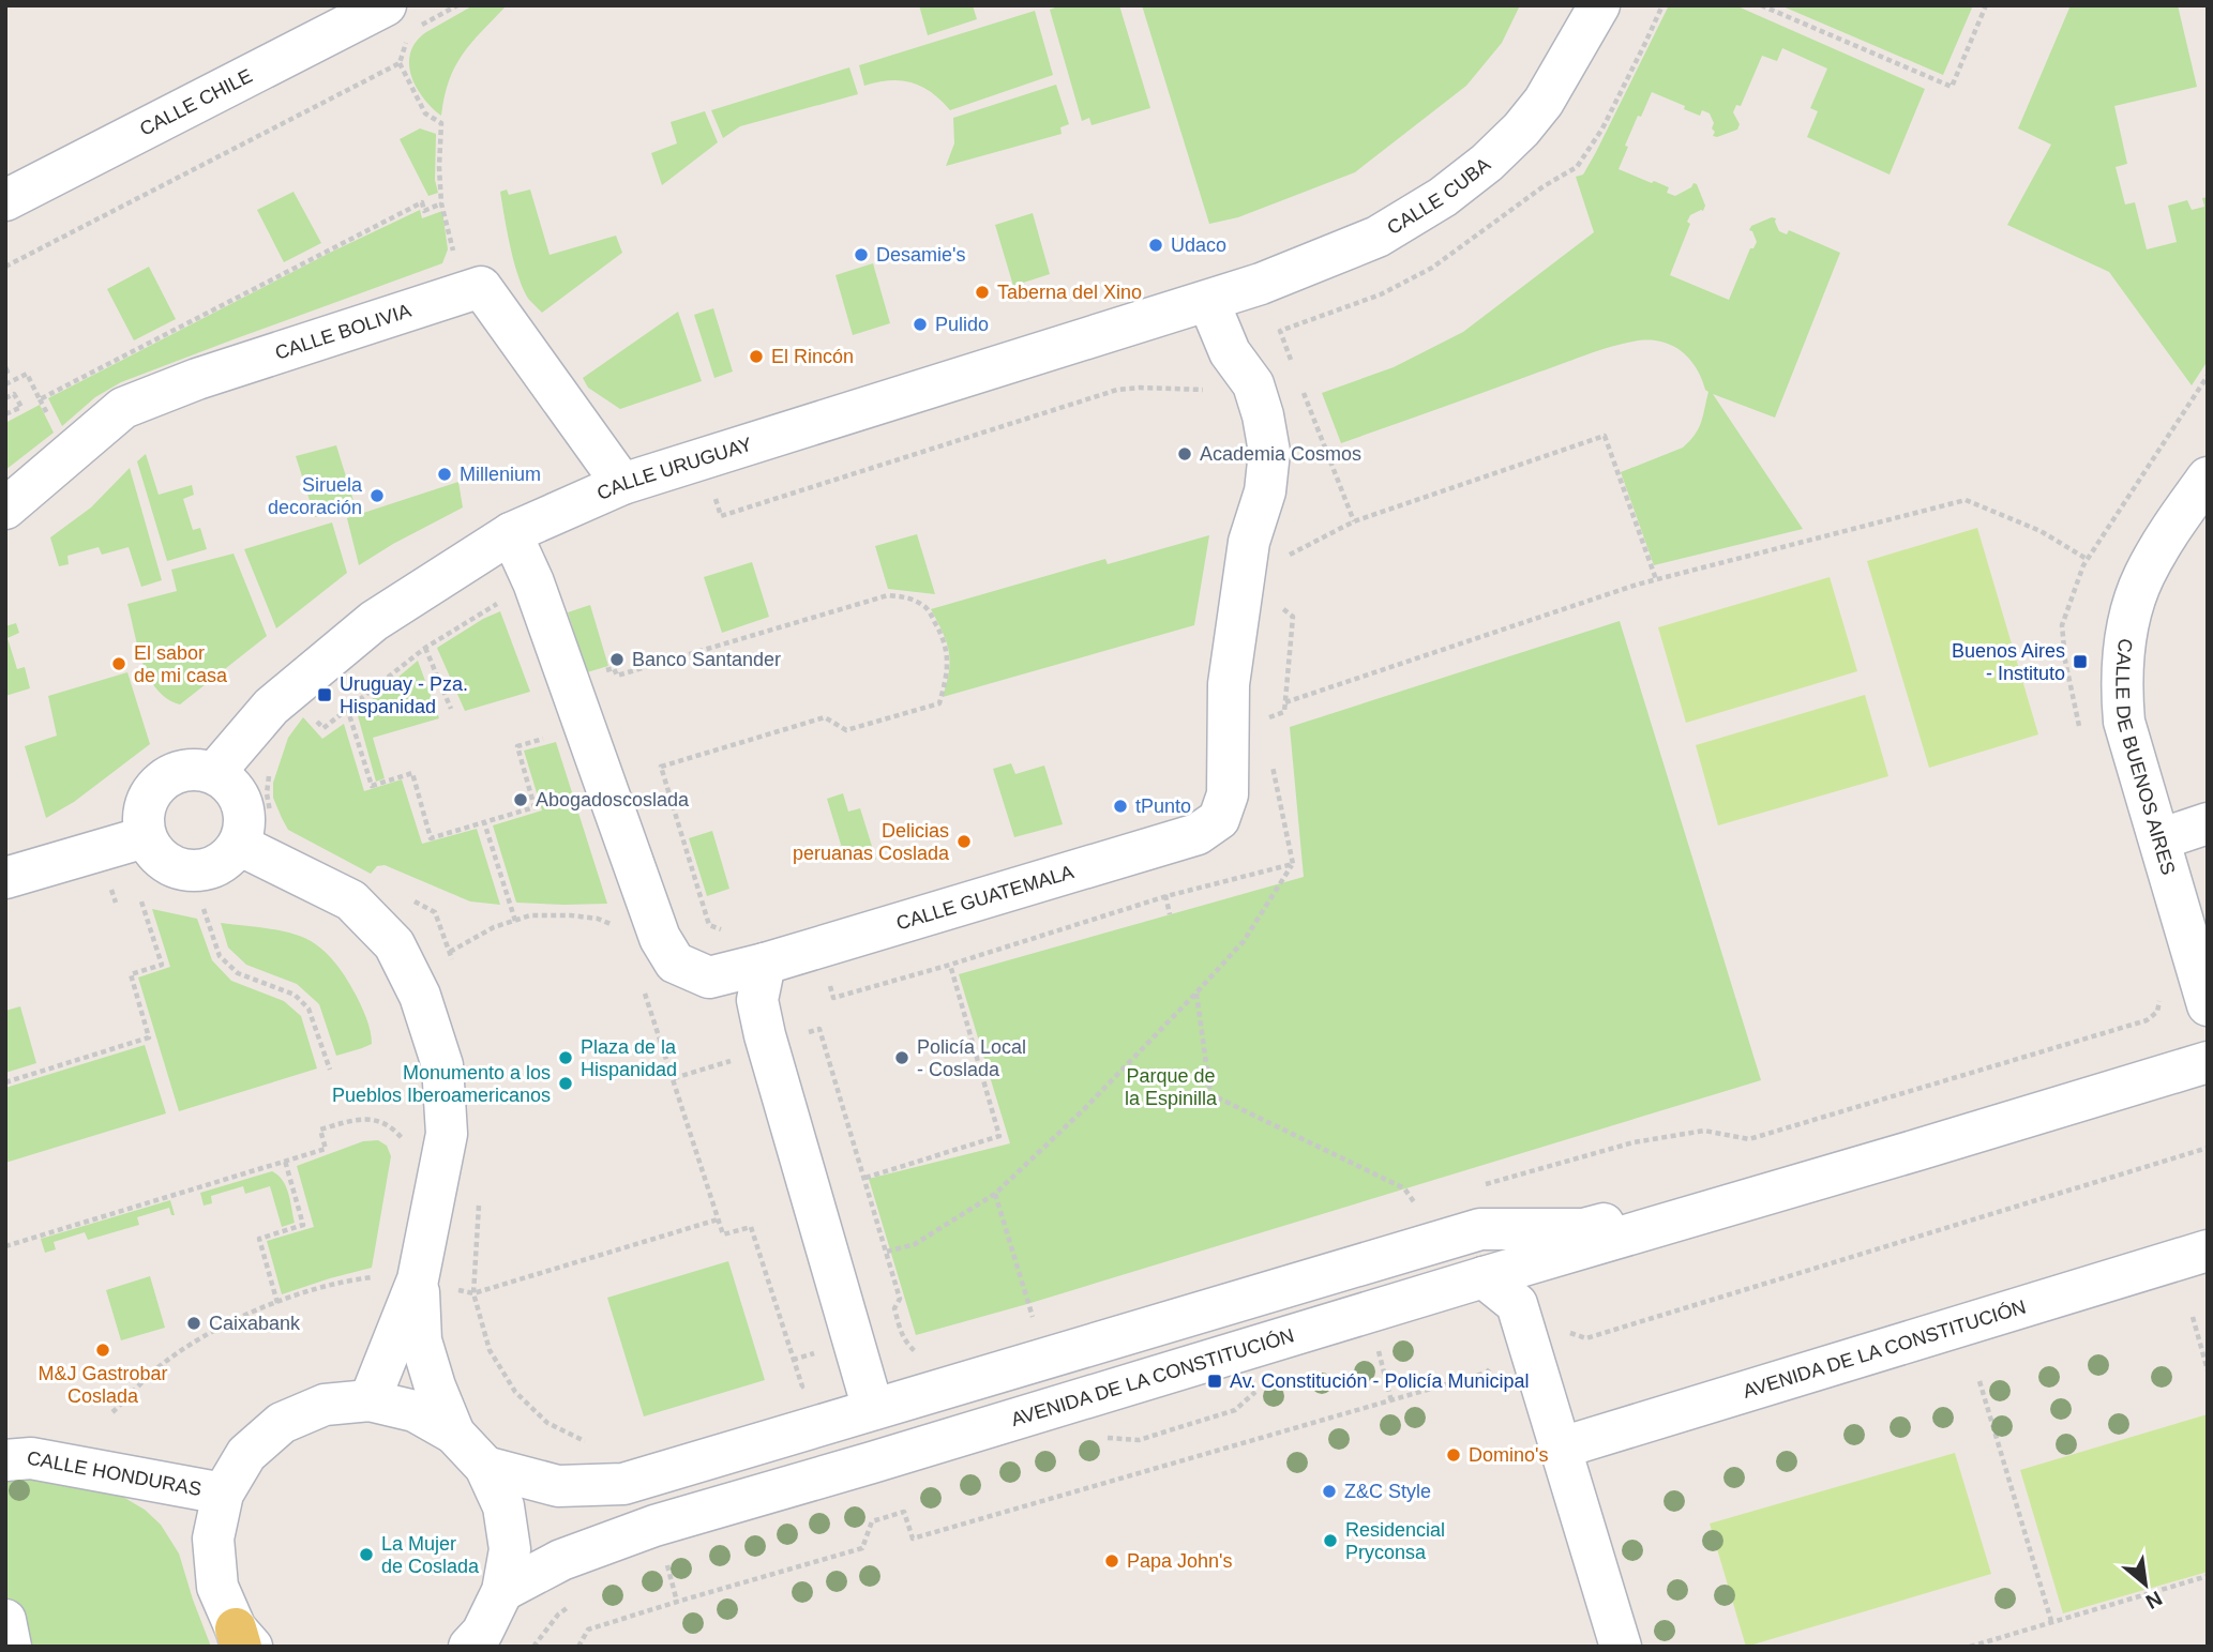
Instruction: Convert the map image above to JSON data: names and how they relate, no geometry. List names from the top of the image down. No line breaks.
{"streets":{"street":["CALLE CHILE","CALLE CUBA","CALLE BOLIVIA","CALLE URUGUAY","CALLE DE BUENOS AIRES","CALLE GUATEMALA","AVENIDA DE LA CONSTITUCIÓN","CALLE HONDURAS"]},"crossings":[["CALLE CUBA","CALLE URUGUAY"],["CALLE CUBA","CALLE GUATEMALA"],["CALLE BOLIVIA","CALLE URUGUAY"],["CALLE URUGUAY","CALLE GUATEMALA"]],"parks":["Parque de la Espinilla"],"places":{"other":["Udaco","Desamie's","Taberna del Xino","Pulido","El Rincón","Academia Cosmos","Millenium","Siruela decoración","Banco Santander","El sabor de mi casa","Abogadoscoslada","tPunto","Delicias peruanas Coslada","Plaza de la Hispanidad","Policía Local - Coslada","Monumento a los Pueblos Iberoamericanos","Caixabank","M&J Gastrobar Coslada","Domino's","Z&C Style","Residencial Pryconsa","La Mujer de Coslada","Papa John's"],"transit":["Buenos Aires - Instituto","Uruguay - Pza. Hispanidad","Av. Constitución - Policía Municipal"]},"north":"bottom right"}
